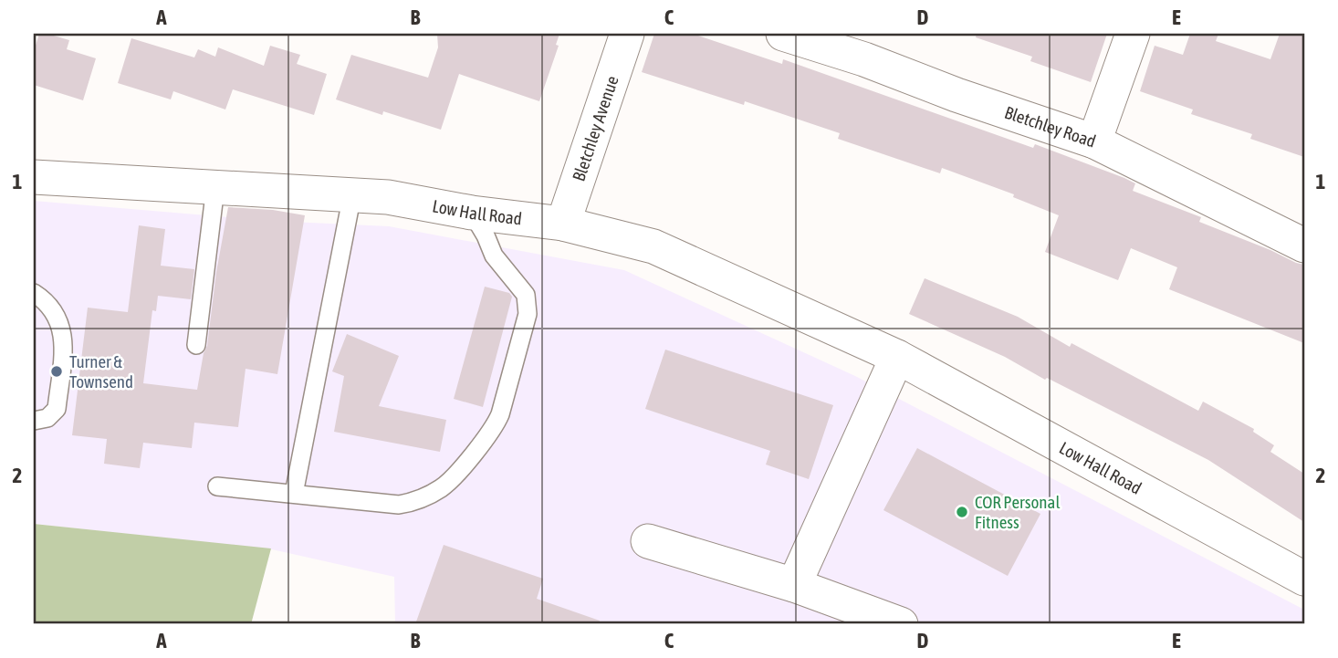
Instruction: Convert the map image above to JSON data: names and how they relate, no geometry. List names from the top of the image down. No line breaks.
{"streets":{"street":["Bletchley Road","Bletchley Avenue","Low Hall Road"]},"crossings":[["Bletchley Avenue","Low Hall Road"]],"places":["Turner & Townsend","COR Personal Fitness"],"grid":{"columns":["A","B","C","D","E"],"rows":["1","2"]}}
